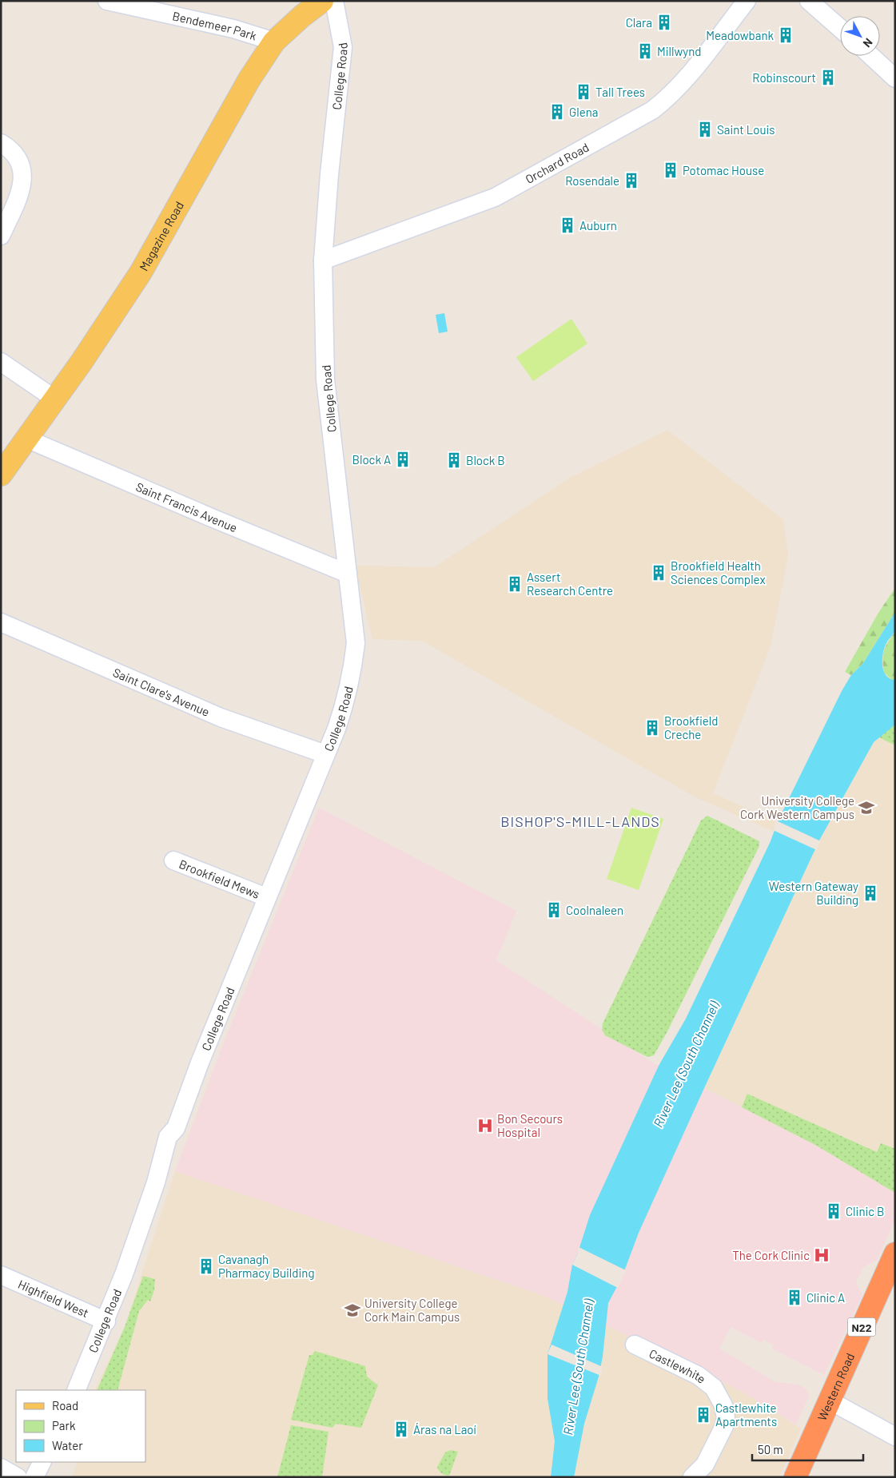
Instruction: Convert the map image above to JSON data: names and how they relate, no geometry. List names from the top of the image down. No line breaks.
{"streets":{"highway":["N22","Western Road"],"main road":["Magazine Road"],"street":["Bendemeer Park","College Road","Orchard Road","Saint Francis Avenue","Saint Clare's Avenue","Brookfield Mews","Highfield West","Castlewhite"]},"crossings":[["Bendemeer Park","Magazine Road"],["College Road","Orchard Road"],["College Road","Saint Francis Avenue"],["College Road","Saint Clare's Avenue"],["College Road","Brookfield Mews"],["College Road","Highfield West"],["Magazine Road","Saint Francis Avenue"]],"districts":["BISHOP'S-MILL-LANDS"],"water":["River Lee (South Channel)"],"places":{"building":["Clara","Meadowbank","Millwynd","Robinscourt","Tall Trees","Glena","Saint Louis","Potomac House","Rosendale","Auburn","Block A","Block B","Brookfield Health Sciences Complex","Assert Research Centre","Brookfield Creche","Western Gateway Building","Coolnaleen","Clinic B","Cavanagh Pharmacy Building","Clinic A","Castlewhite Apartments","Áras na Laoí"],"school or university":["University College Cork Western Campus","University College Cork Main Campus"],"hospital":["Bon Secours Hospital","The Cork Clinic"]},"legend":["Road","Park","Water"],"scale_bar":"50 m","north":"bottom right"}
